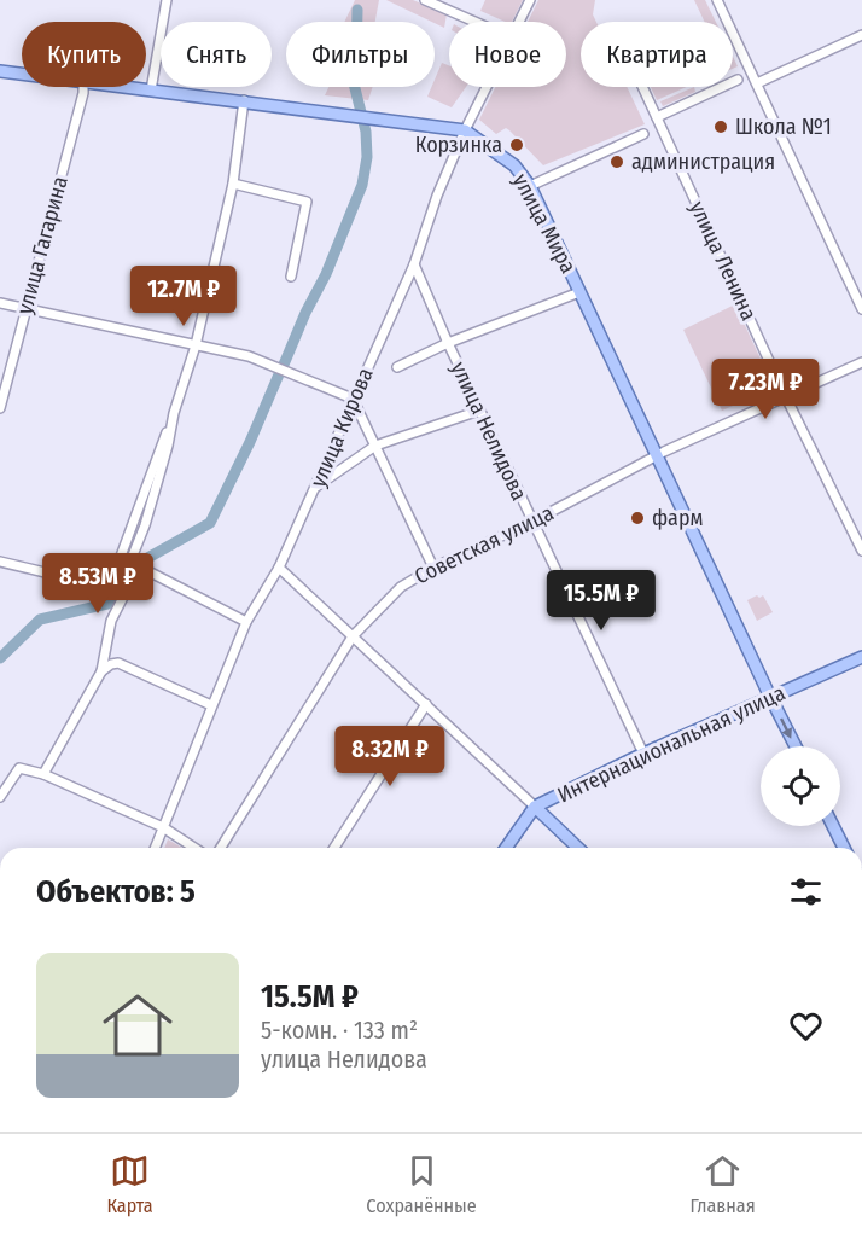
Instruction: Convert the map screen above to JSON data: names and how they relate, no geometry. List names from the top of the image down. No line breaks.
{"streets":{"main road":["улица Мира","Интернациональная улица"],"street":["улица Гагарина","улица Ленина","улица Кирова","улица Нелидова","Советская улица"]},"crossings":[["улица Мира","улица Кирова"],["улица Мира","Советская улица"],["улица Мира","Интернациональная улица"],["улица Ленина","Советская улица"],["улица Кирова","улица Нелидова"],["улица Нелидова","Советская улица"],["улица Нелидова","Интернациональная улица"]],"places":["Школа №1","Корзинка","администрация","фарм"],"page":{"chip":["Купить","Снять","Фильтры","Новое","Квартира"],"price":["12.7M ₽","7.23M ₽","8.53M ₽","15.5M ₽","8.32M ₽"],"heading":"Объектов: 5","list":[{"name":"15.5M ₽","note":"5-комн. · 133 m² · улица Нелидова"}],"tabs":["Карта","Сохранённые","Главная"]}}
